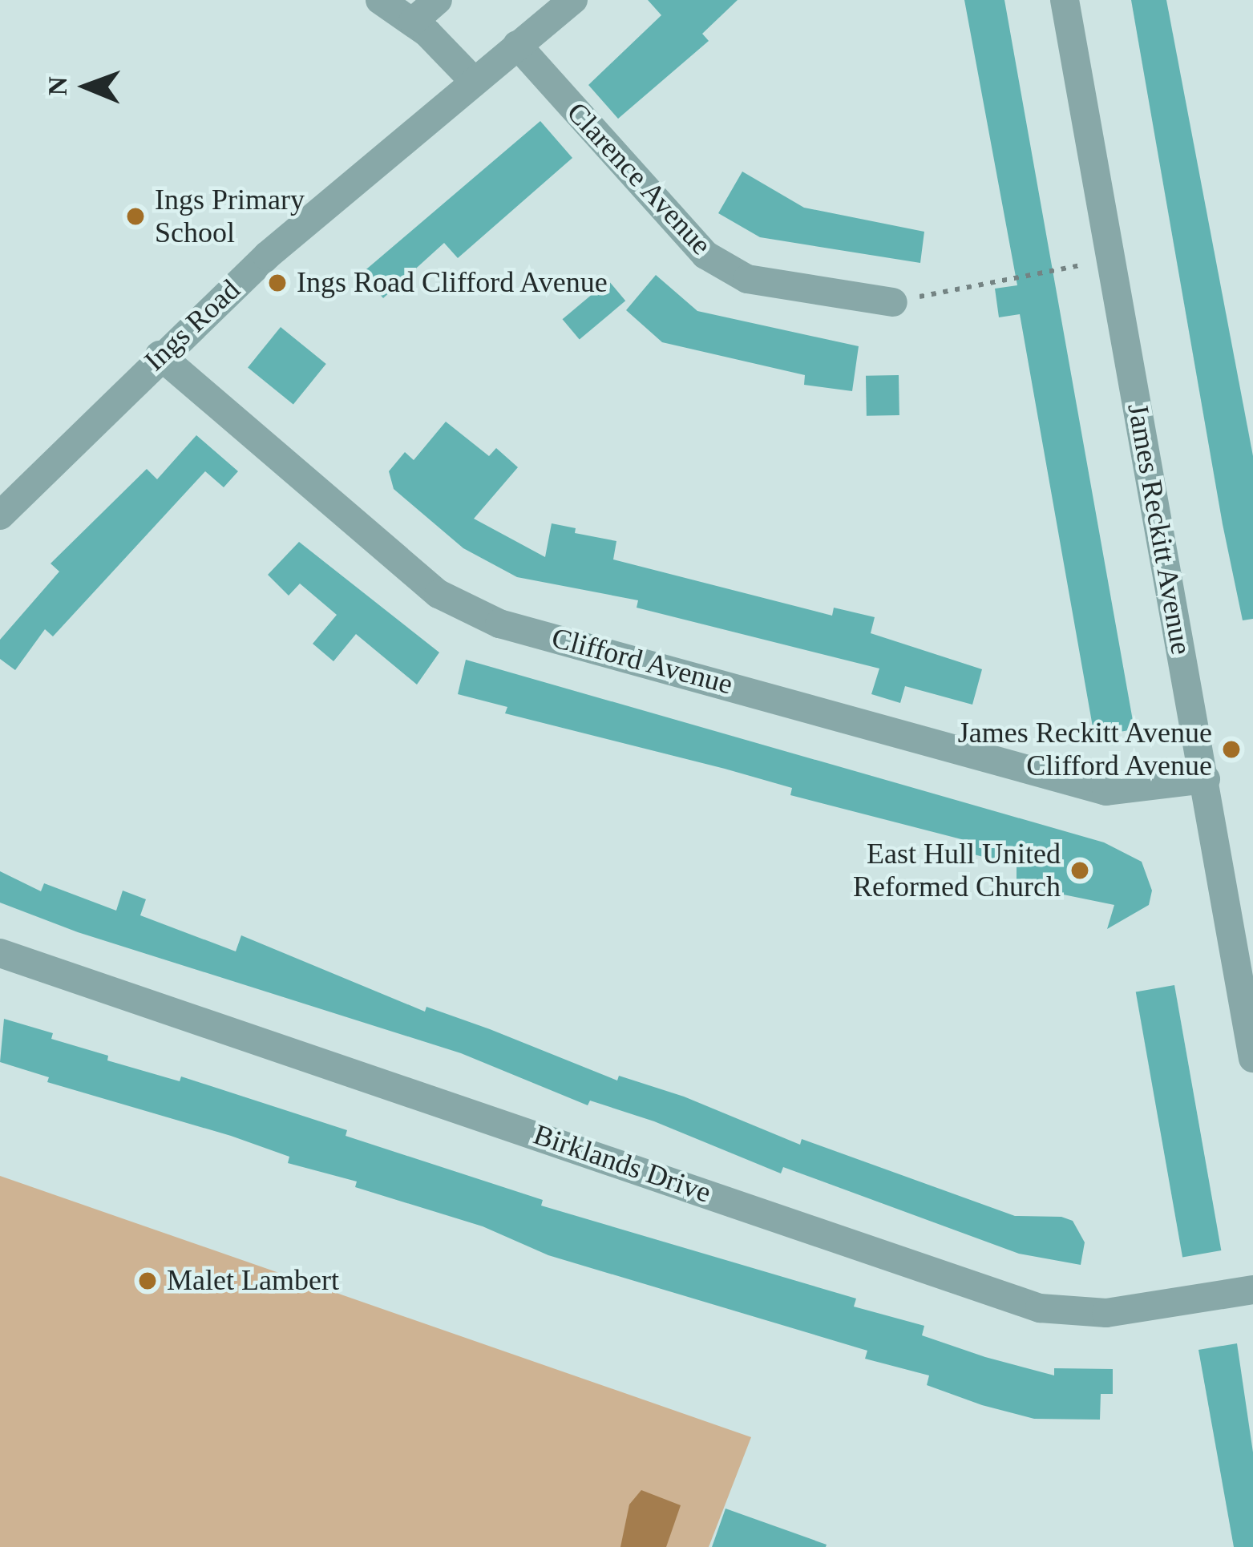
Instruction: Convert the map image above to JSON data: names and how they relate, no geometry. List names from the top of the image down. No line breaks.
{"streets":{"street":["Clarence Avenue","Ings Road","James Reckitt Avenue","Clifford Avenue","Birklands Drive"]},"crossings":[["Clarence Avenue","Ings Road"],["Ings Road","Clifford Avenue"],["James Reckitt Avenue","Clifford Avenue"]],"places":["Ings Primary School","Ings Road Clifford Avenue","James Reckitt Avenue Clifford Avenue","East Hull United Reformed Church","Malet Lambert"],"north":"left"}
